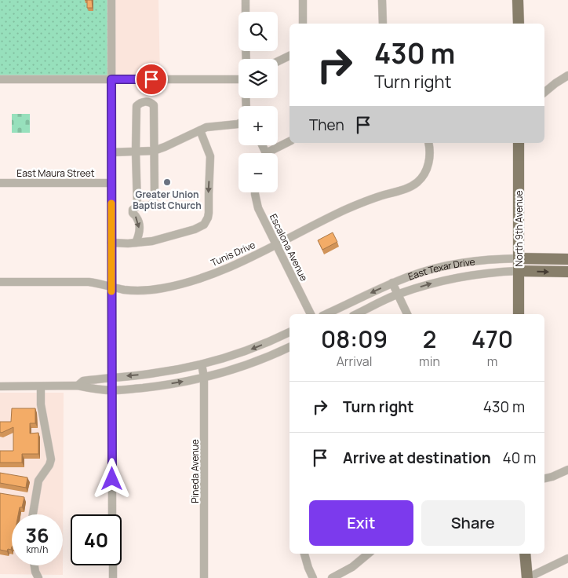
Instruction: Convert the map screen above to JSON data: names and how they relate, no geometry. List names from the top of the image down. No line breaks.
{"streets":{"main road":["North 9th Avenue","East Texar Drive"],"street":["East Maura Street","Escalona Avenue","Tunis Drive","Pineda Avenue"]},"crossings":[["North 9th Avenue","East Texar Drive"],["Escalona Avenue","Tunis Drive"]],"places":["Greater Union Baptist Church"],"page":{"map_buttons":["+","−"],"turn":["430 m","Turn right"],"then":"Then","eta":["08:09","Arrival","2","min","470","m"],"list":[{"name":"Turn right","value":"430 m"},{"name":"Arrive at destination","value":"40 m"}],"buttons":["Exit","Share"],"speed":"36 km/h","limit":"40"}}
